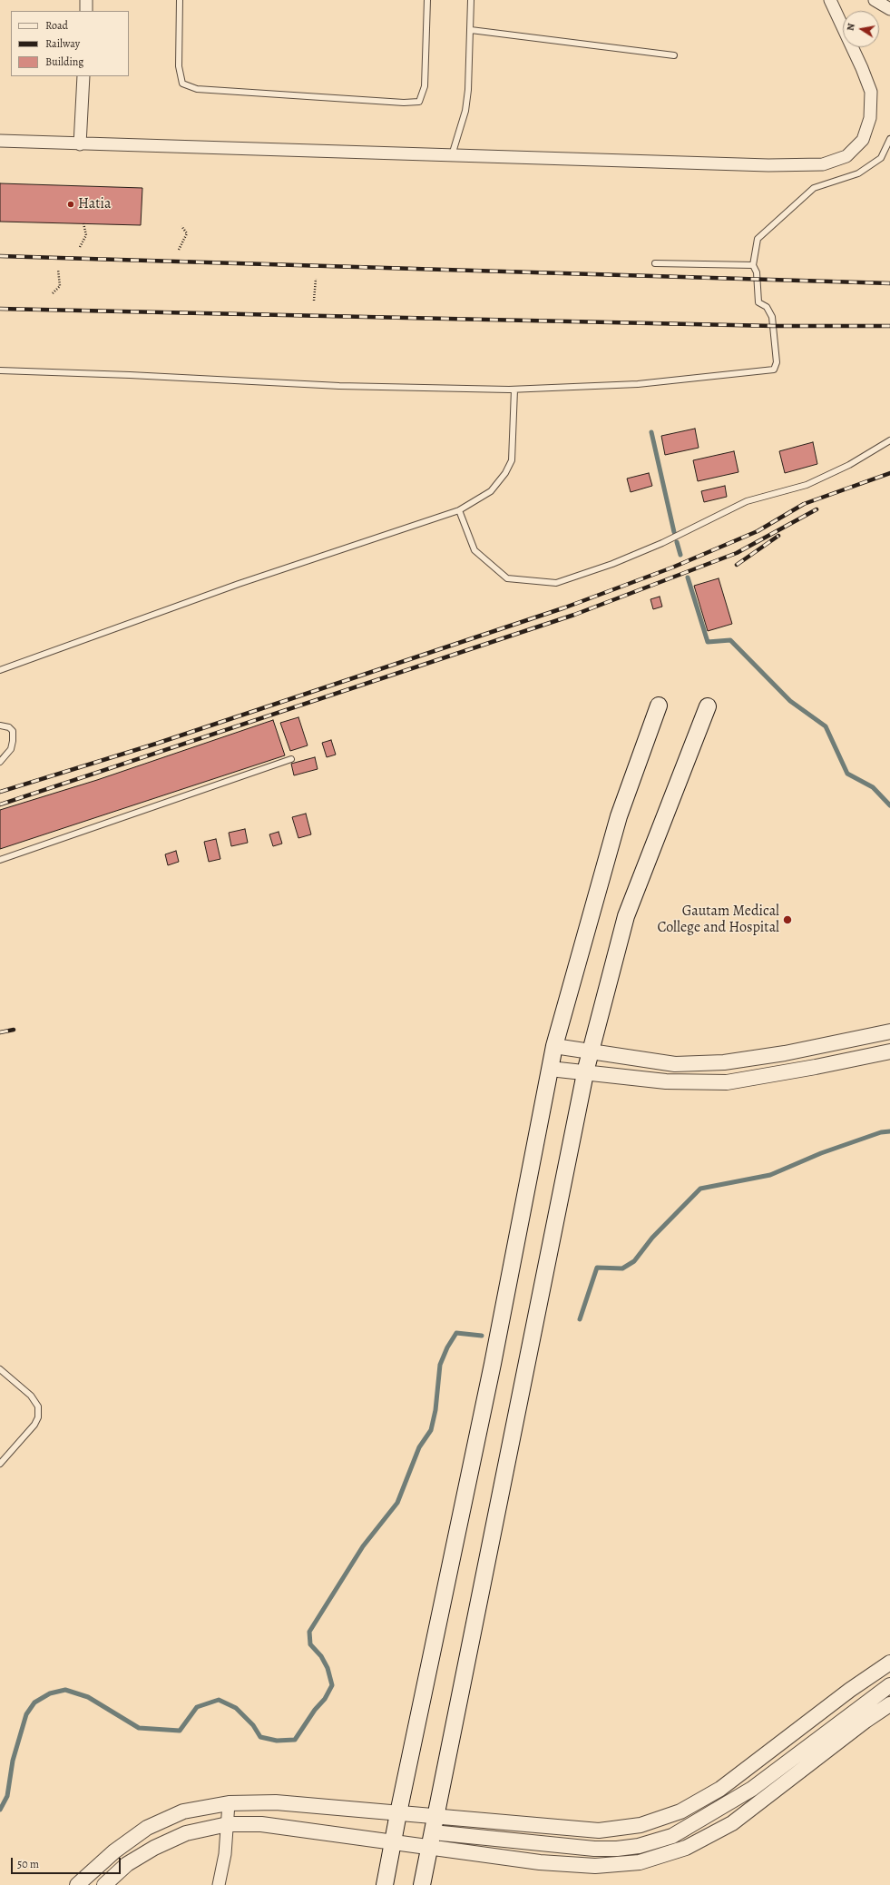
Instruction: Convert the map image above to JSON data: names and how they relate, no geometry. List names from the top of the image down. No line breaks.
{"places":["Hatia","Gautam Medical College and Hospital"],"legend":["Road","Railway","Building"],"scale_bar":"50 m","north":"left"}
